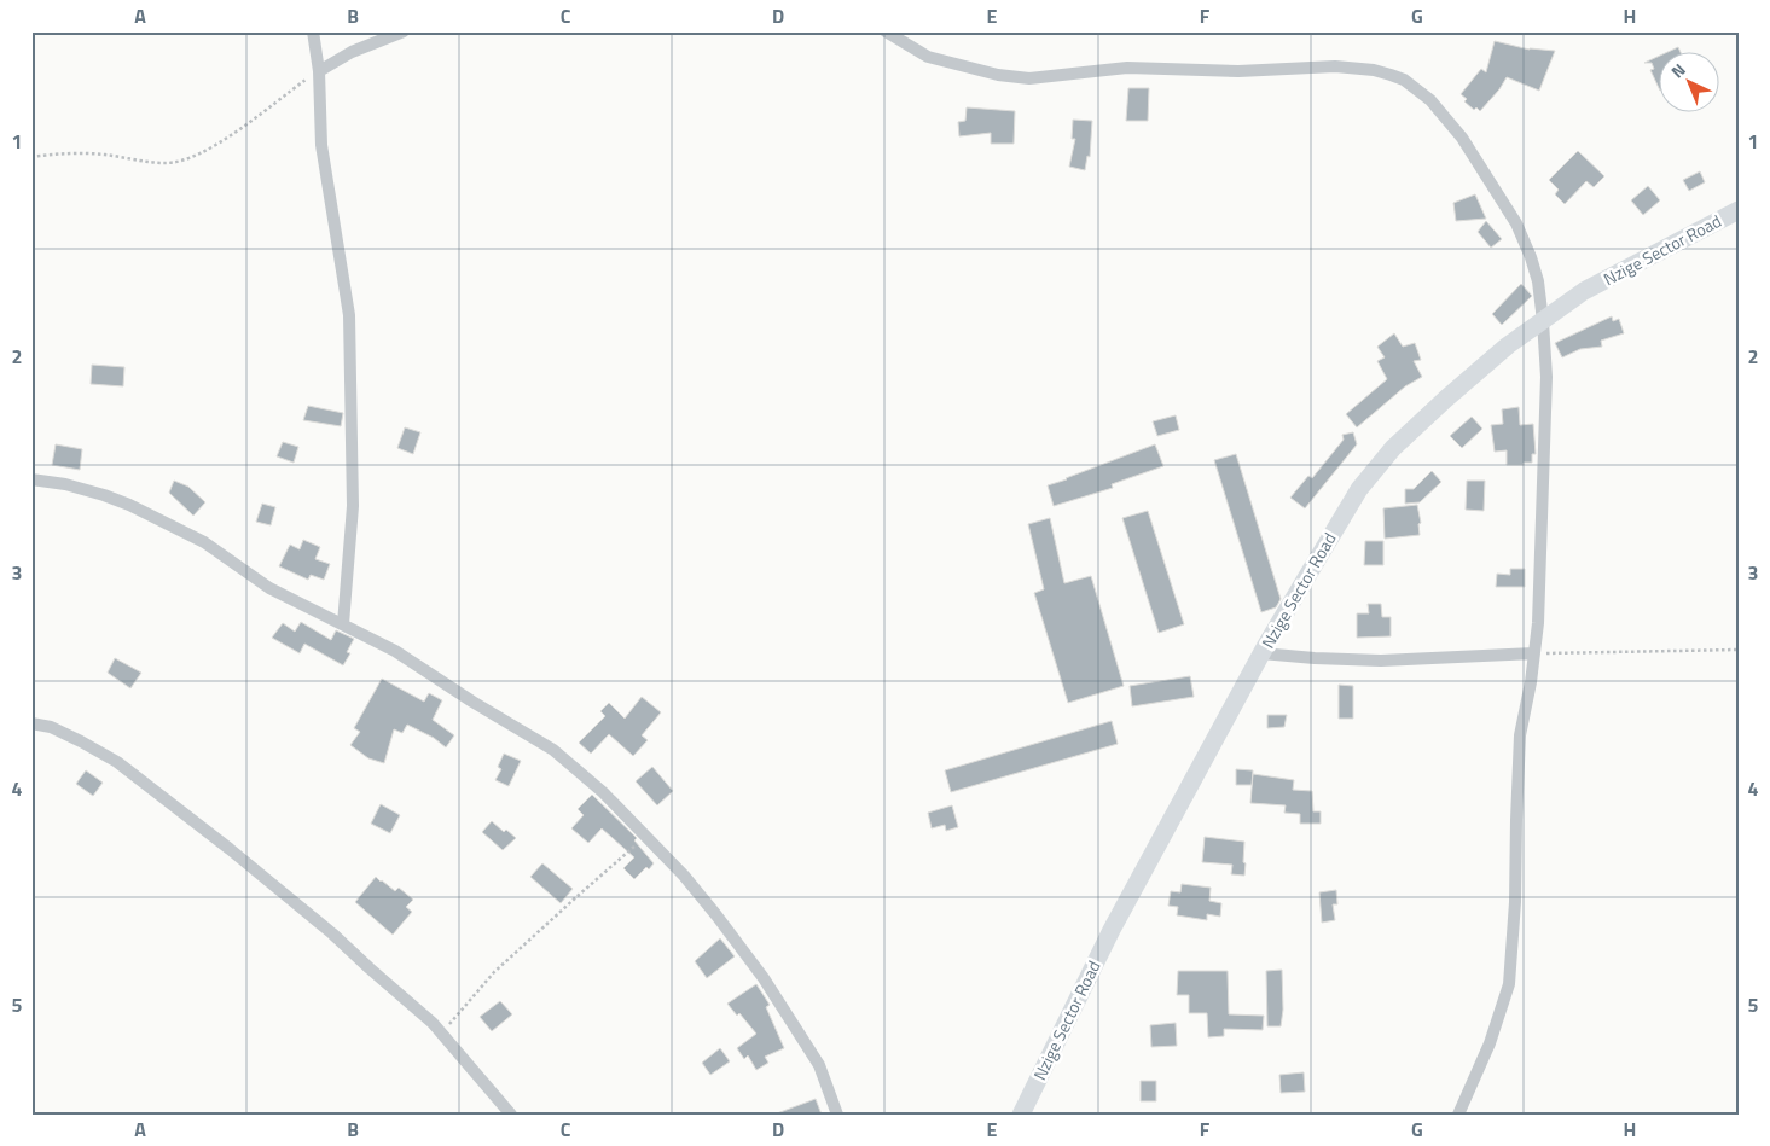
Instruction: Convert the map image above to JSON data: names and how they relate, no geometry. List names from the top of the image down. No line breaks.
{"streets":{"main road":["Nzige Sector Road"]},"north":"top left","grid":{"columns":["A","B","C","D","E","F","G","H"],"rows":["1","2","3","4","5"]}}
